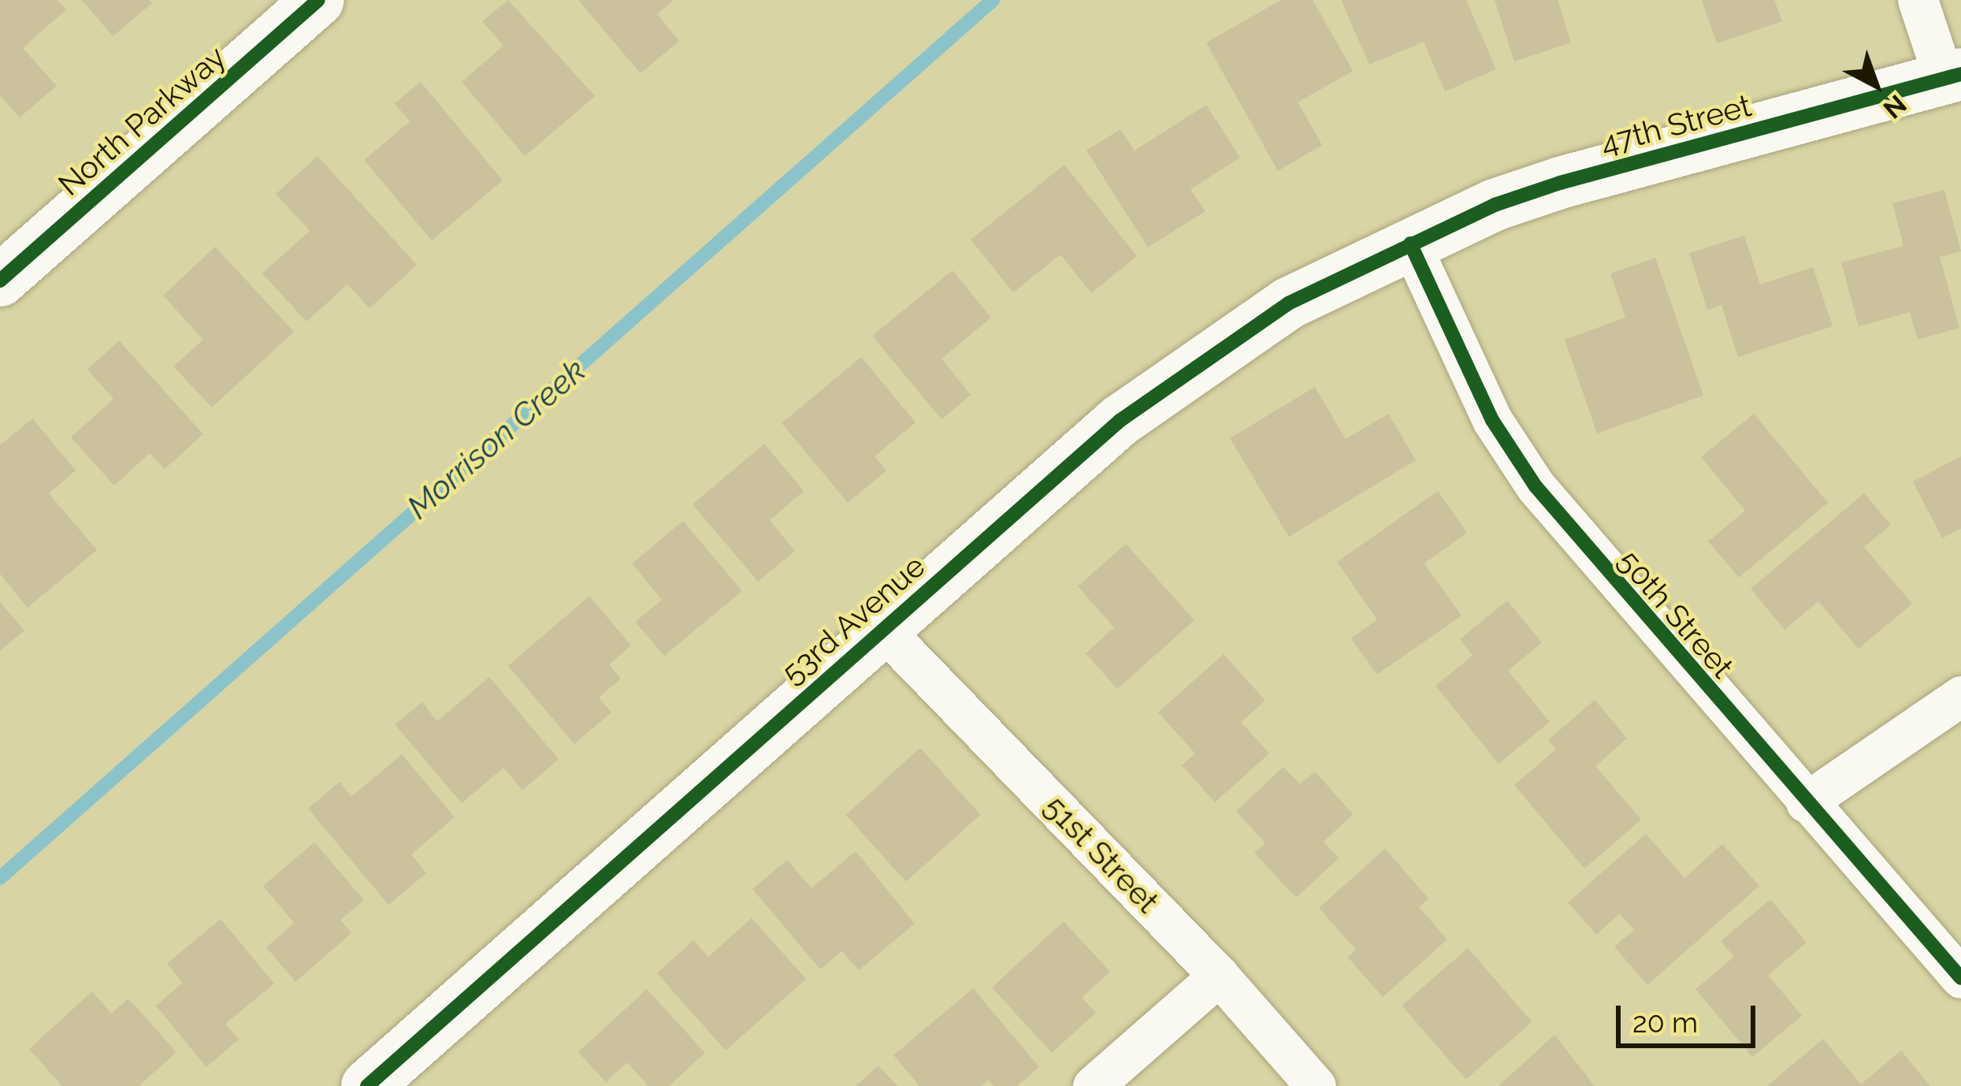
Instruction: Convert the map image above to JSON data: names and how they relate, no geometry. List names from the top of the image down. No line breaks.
{"streets":{"street":["North Parkway","47th Street","50th Street","53rd Avenue","51st Street"]},"crossings":[["47th Street","50th Street"],["47th Street","53rd Avenue"],["50th Street","53rd Avenue"],["53rd Avenue","51st Street"]],"water":["Morrison Creek"],"scale_bar":"20 m","north":"bottom right"}
